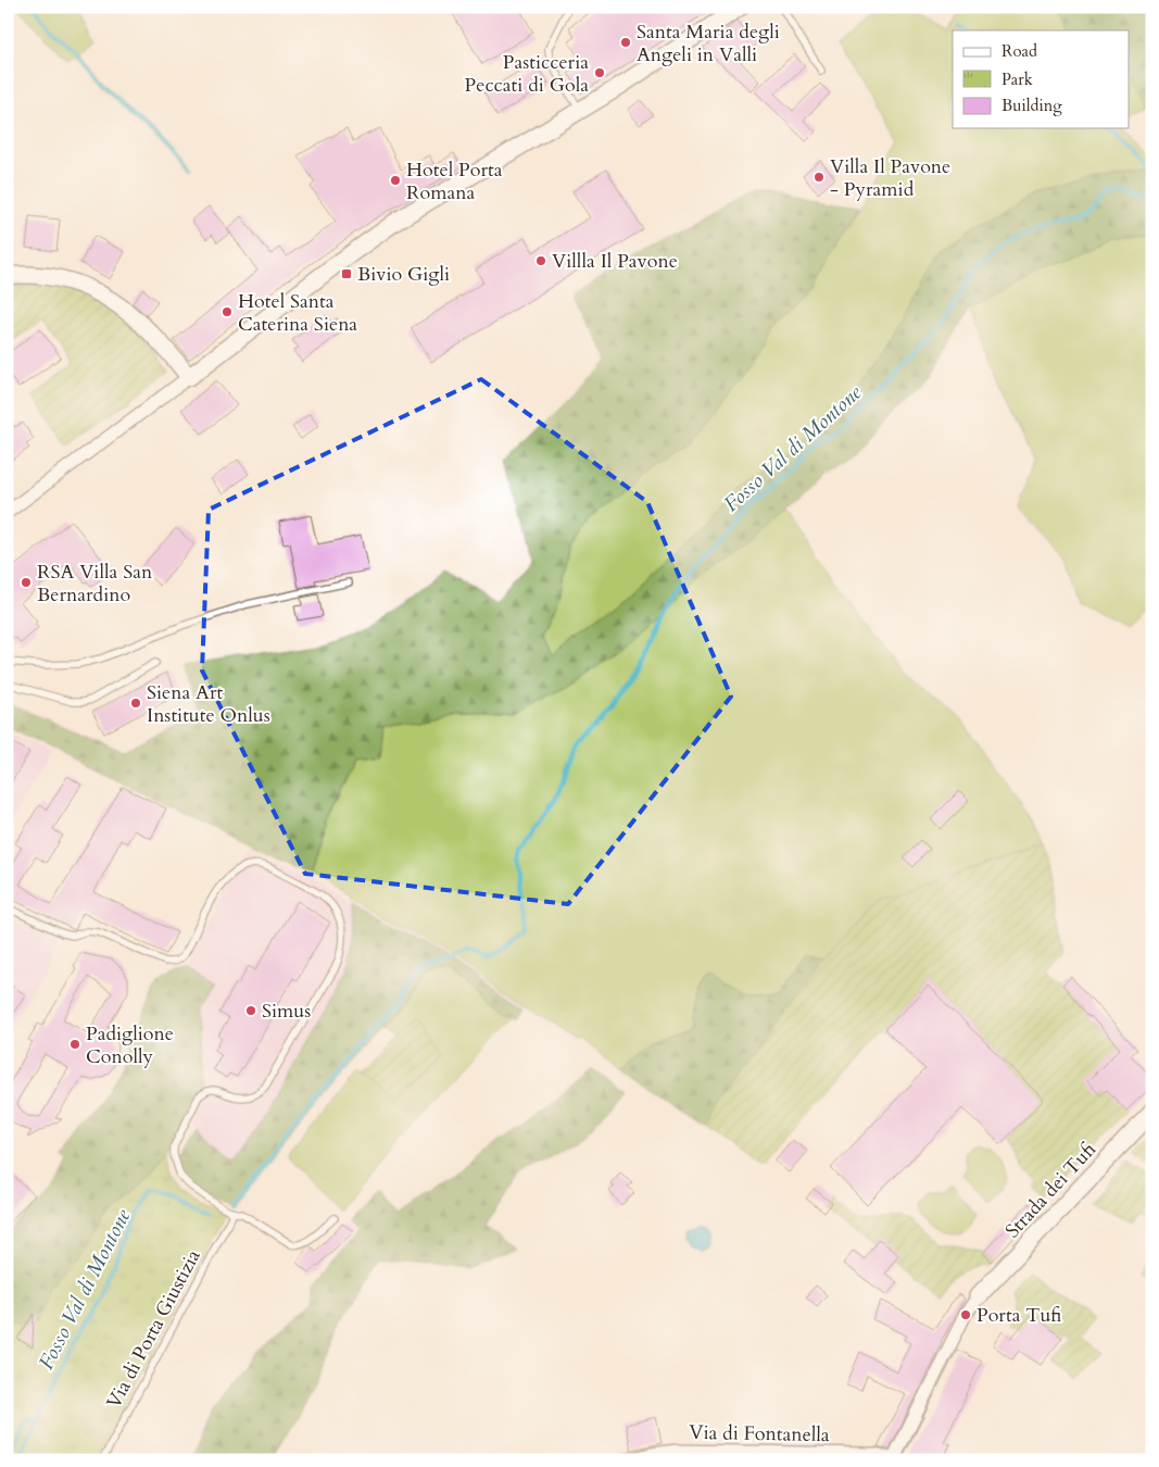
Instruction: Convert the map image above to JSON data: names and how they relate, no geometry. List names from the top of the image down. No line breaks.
{"streets":{"main road":["Strada dei Tufi"],"street":["Via di Fontanella"],"lane":["Via di Porta Giustizia"]},"water":["Fosso Val di Montone"],"places":{"other":["Santa Maria degli Angeli in Valli","Pasticceria Peccati di Gola","Villa Il Pavone - Pyramid","Hotel Porta Romana","Villla Il Pavone","Hotel Santa Caterina Siena","RSA Villa San Bernardino","Siena Art Institute Onlus","Simus","Padiglione Conolly","Porta Tufi"],"transit":["Bivio Gigli"]},"legend":["Road","Park","Building"]}
